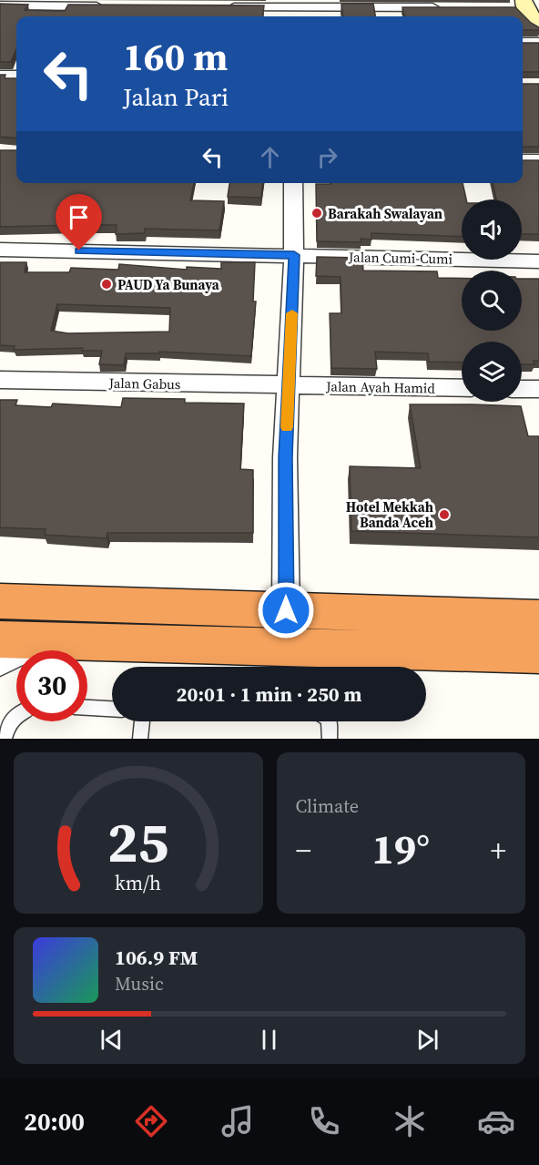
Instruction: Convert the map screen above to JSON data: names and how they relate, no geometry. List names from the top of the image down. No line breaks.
{"streets":{"street":["Jalan Cumi-Cumi","Jalan Gabus","Jalan Ayah Hamid"]},"crossings":[["Jalan Gabus","Jalan Ayah Hamid"]],"places":["Barakah Swalayan","PAUD Ya Bunaya","Hotel Mekkah Banda Aceh"],"page":{"turn":["160 m","Jalan Pari"],"limit":"30","trip":"20:01 · 1 min · 250 m","tile":"Climate","heat":["−","19°","+"],"song":["106.9 FM","Music"],"tabs":"20:00","gauge":["25","km/h"]}}
